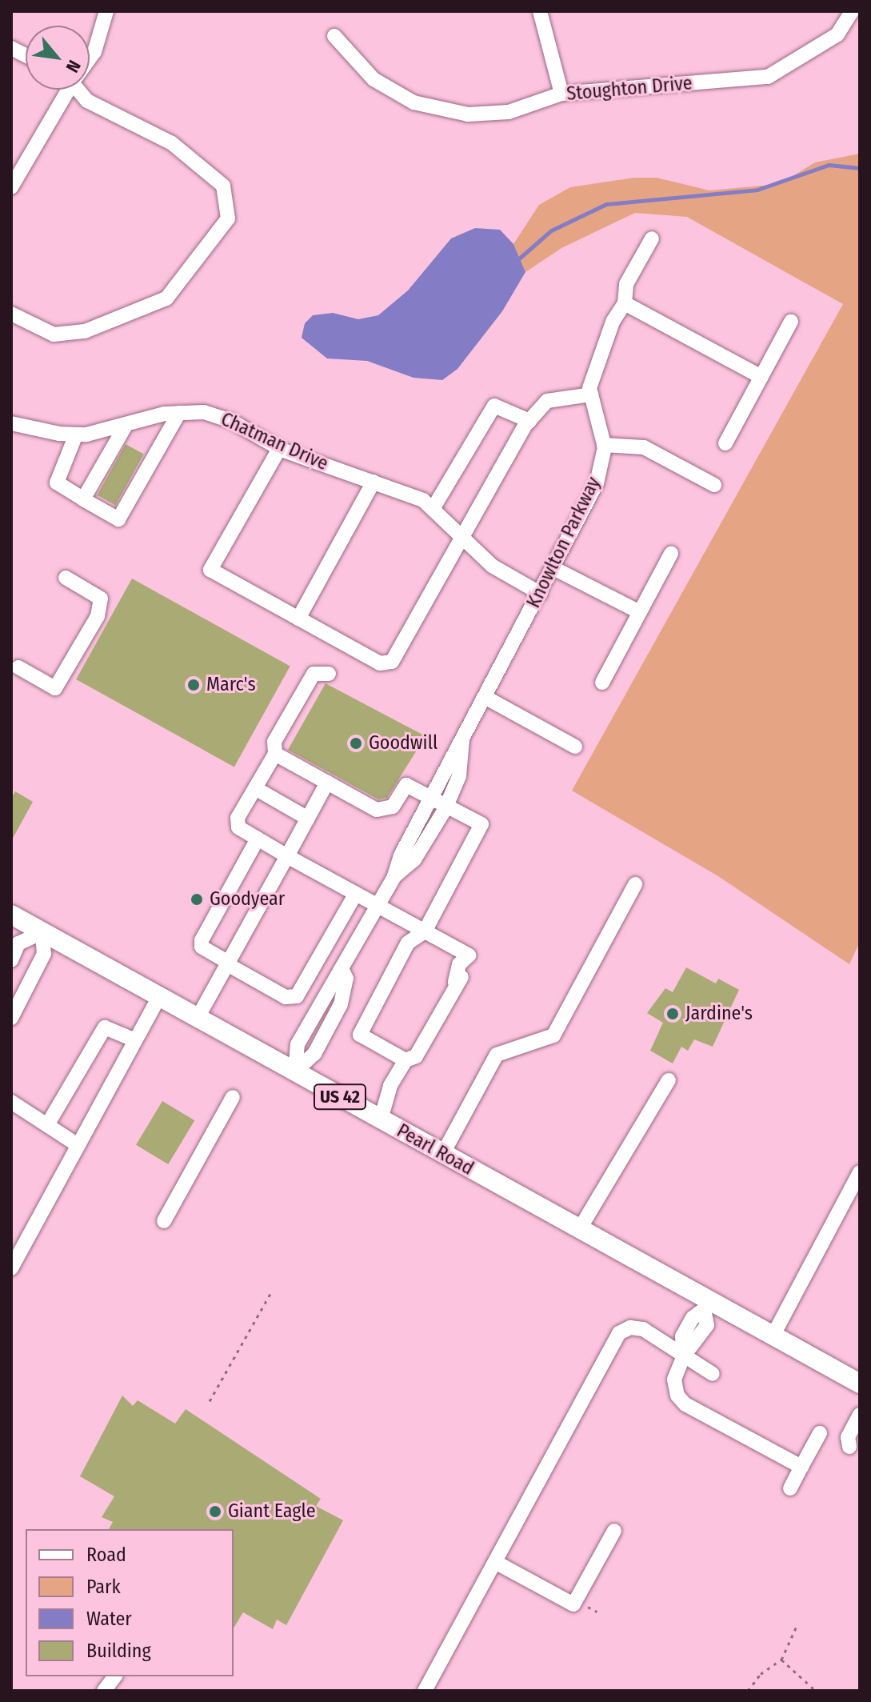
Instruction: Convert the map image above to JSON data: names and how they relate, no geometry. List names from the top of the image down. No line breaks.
{"streets":{"main road":["US 42","Pearl Road"],"street":["Stoughton Drive","Chatman Drive","Knowlton Parkway"]},"crossings":[["Chatman Drive","Knowlton Parkway"],["Knowlton Parkway","Pearl Road"]],"places":["Marc's","Goodwill","Goodyear","Jardine's","Giant Eagle"],"legend":["Road","Park","Water","Building"],"north":"bottom right"}
